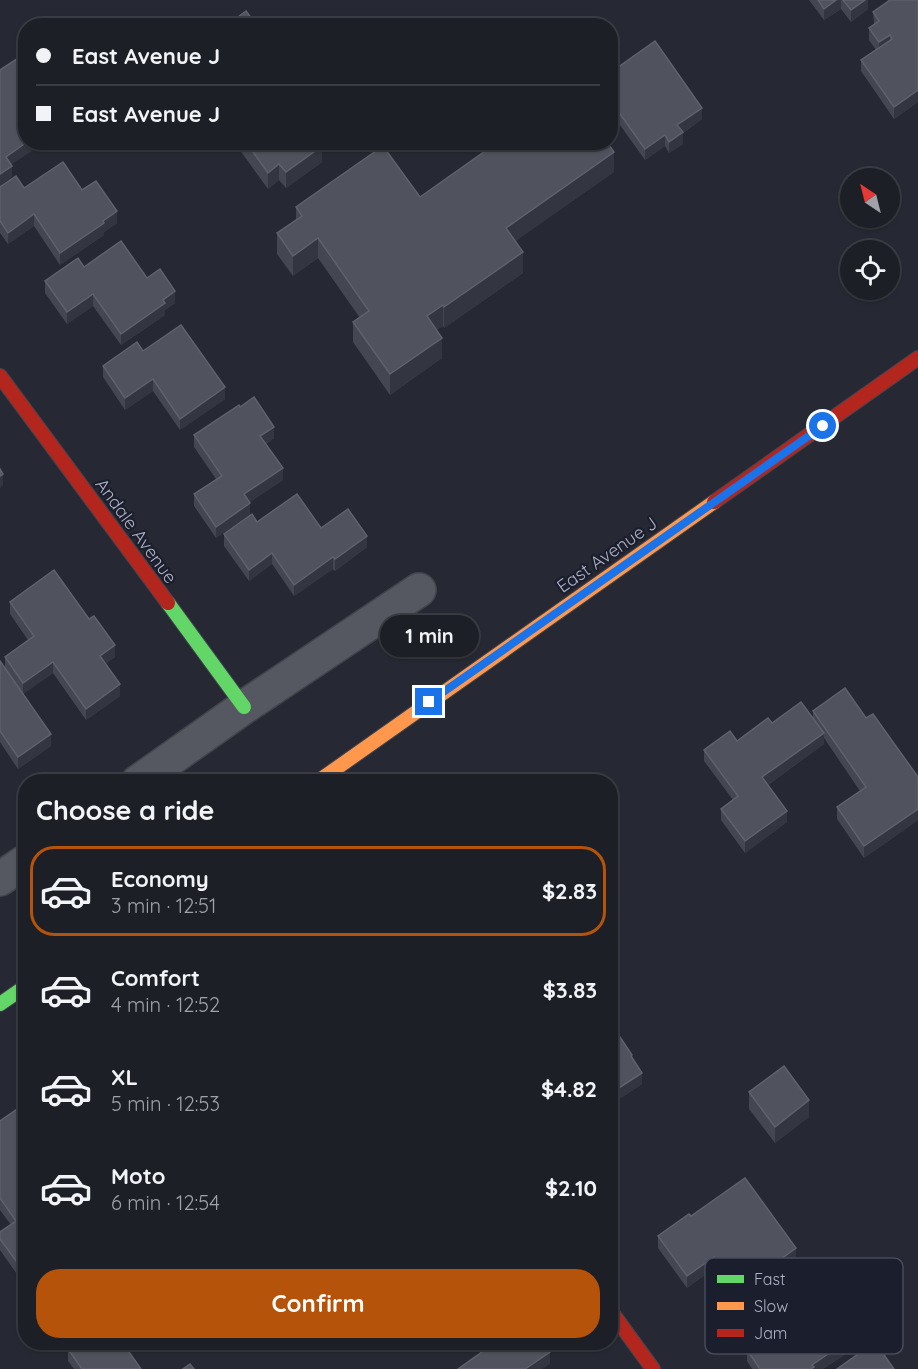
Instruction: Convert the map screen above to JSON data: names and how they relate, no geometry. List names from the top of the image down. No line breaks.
{"streets":{"main road":["Andale Avenue","East Avenue J"]},"legend":["Fast","Slow","Jam"],"north":"top left","page":{"banner":["East Avenue J","East Avenue J"],"bubble":"1 min","heading":"Choose a ride","list":[{"name":"Economy","note":"3 min · 12:51","value":"$2.83"},{"name":"Comfort","note":"4 min · 12:52","value":"$3.83"},{"name":"XL","note":"5 min · 12:53","value":"$4.82"},{"name":"Moto","note":"6 min · 12:54","value":"$2.10"}],"buttons":"Confirm"}}
